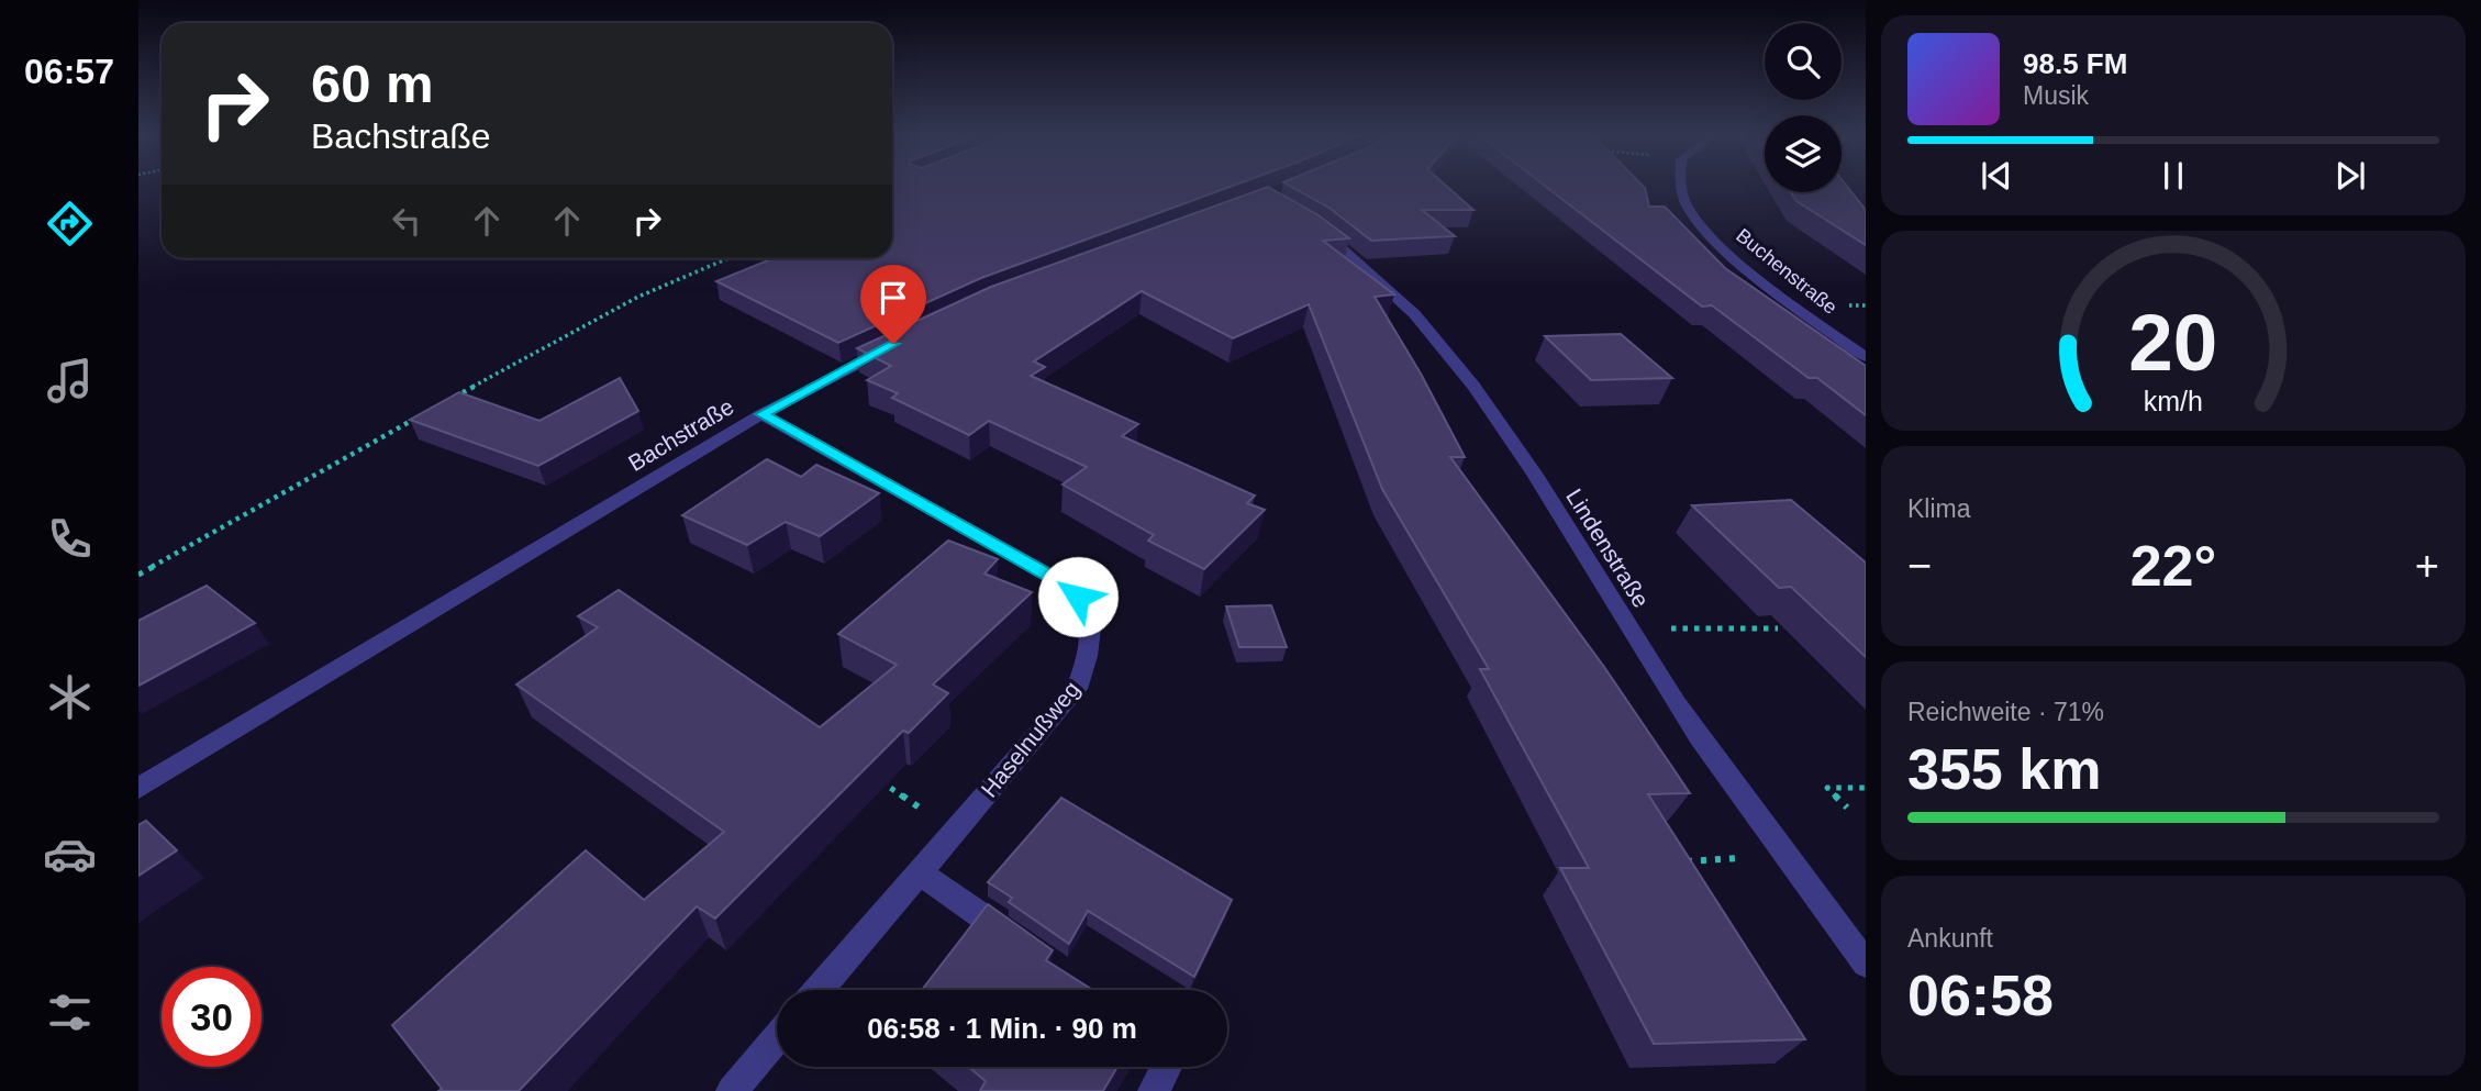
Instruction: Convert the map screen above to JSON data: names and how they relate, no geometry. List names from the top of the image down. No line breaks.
{"streets":{"street":["Buchenstraße","Bachstraße","Lindenstraße","Haselnußweg"]},"crossings":[["Bachstraße","Haselnußweg"]],"page":{"tabs":"06:57","turn":["60 m","Bachstraße"],"song":["98.5 FM","Musik"],"tile":["Klima",["Reichweite · 71%","355 km"],["Ankunft","06:58"]],"heat":["−","22°","+"],"limit":"30","trip":"06:58 · 1 Min. · 90 m","gauge":["20","km/h"]}}
